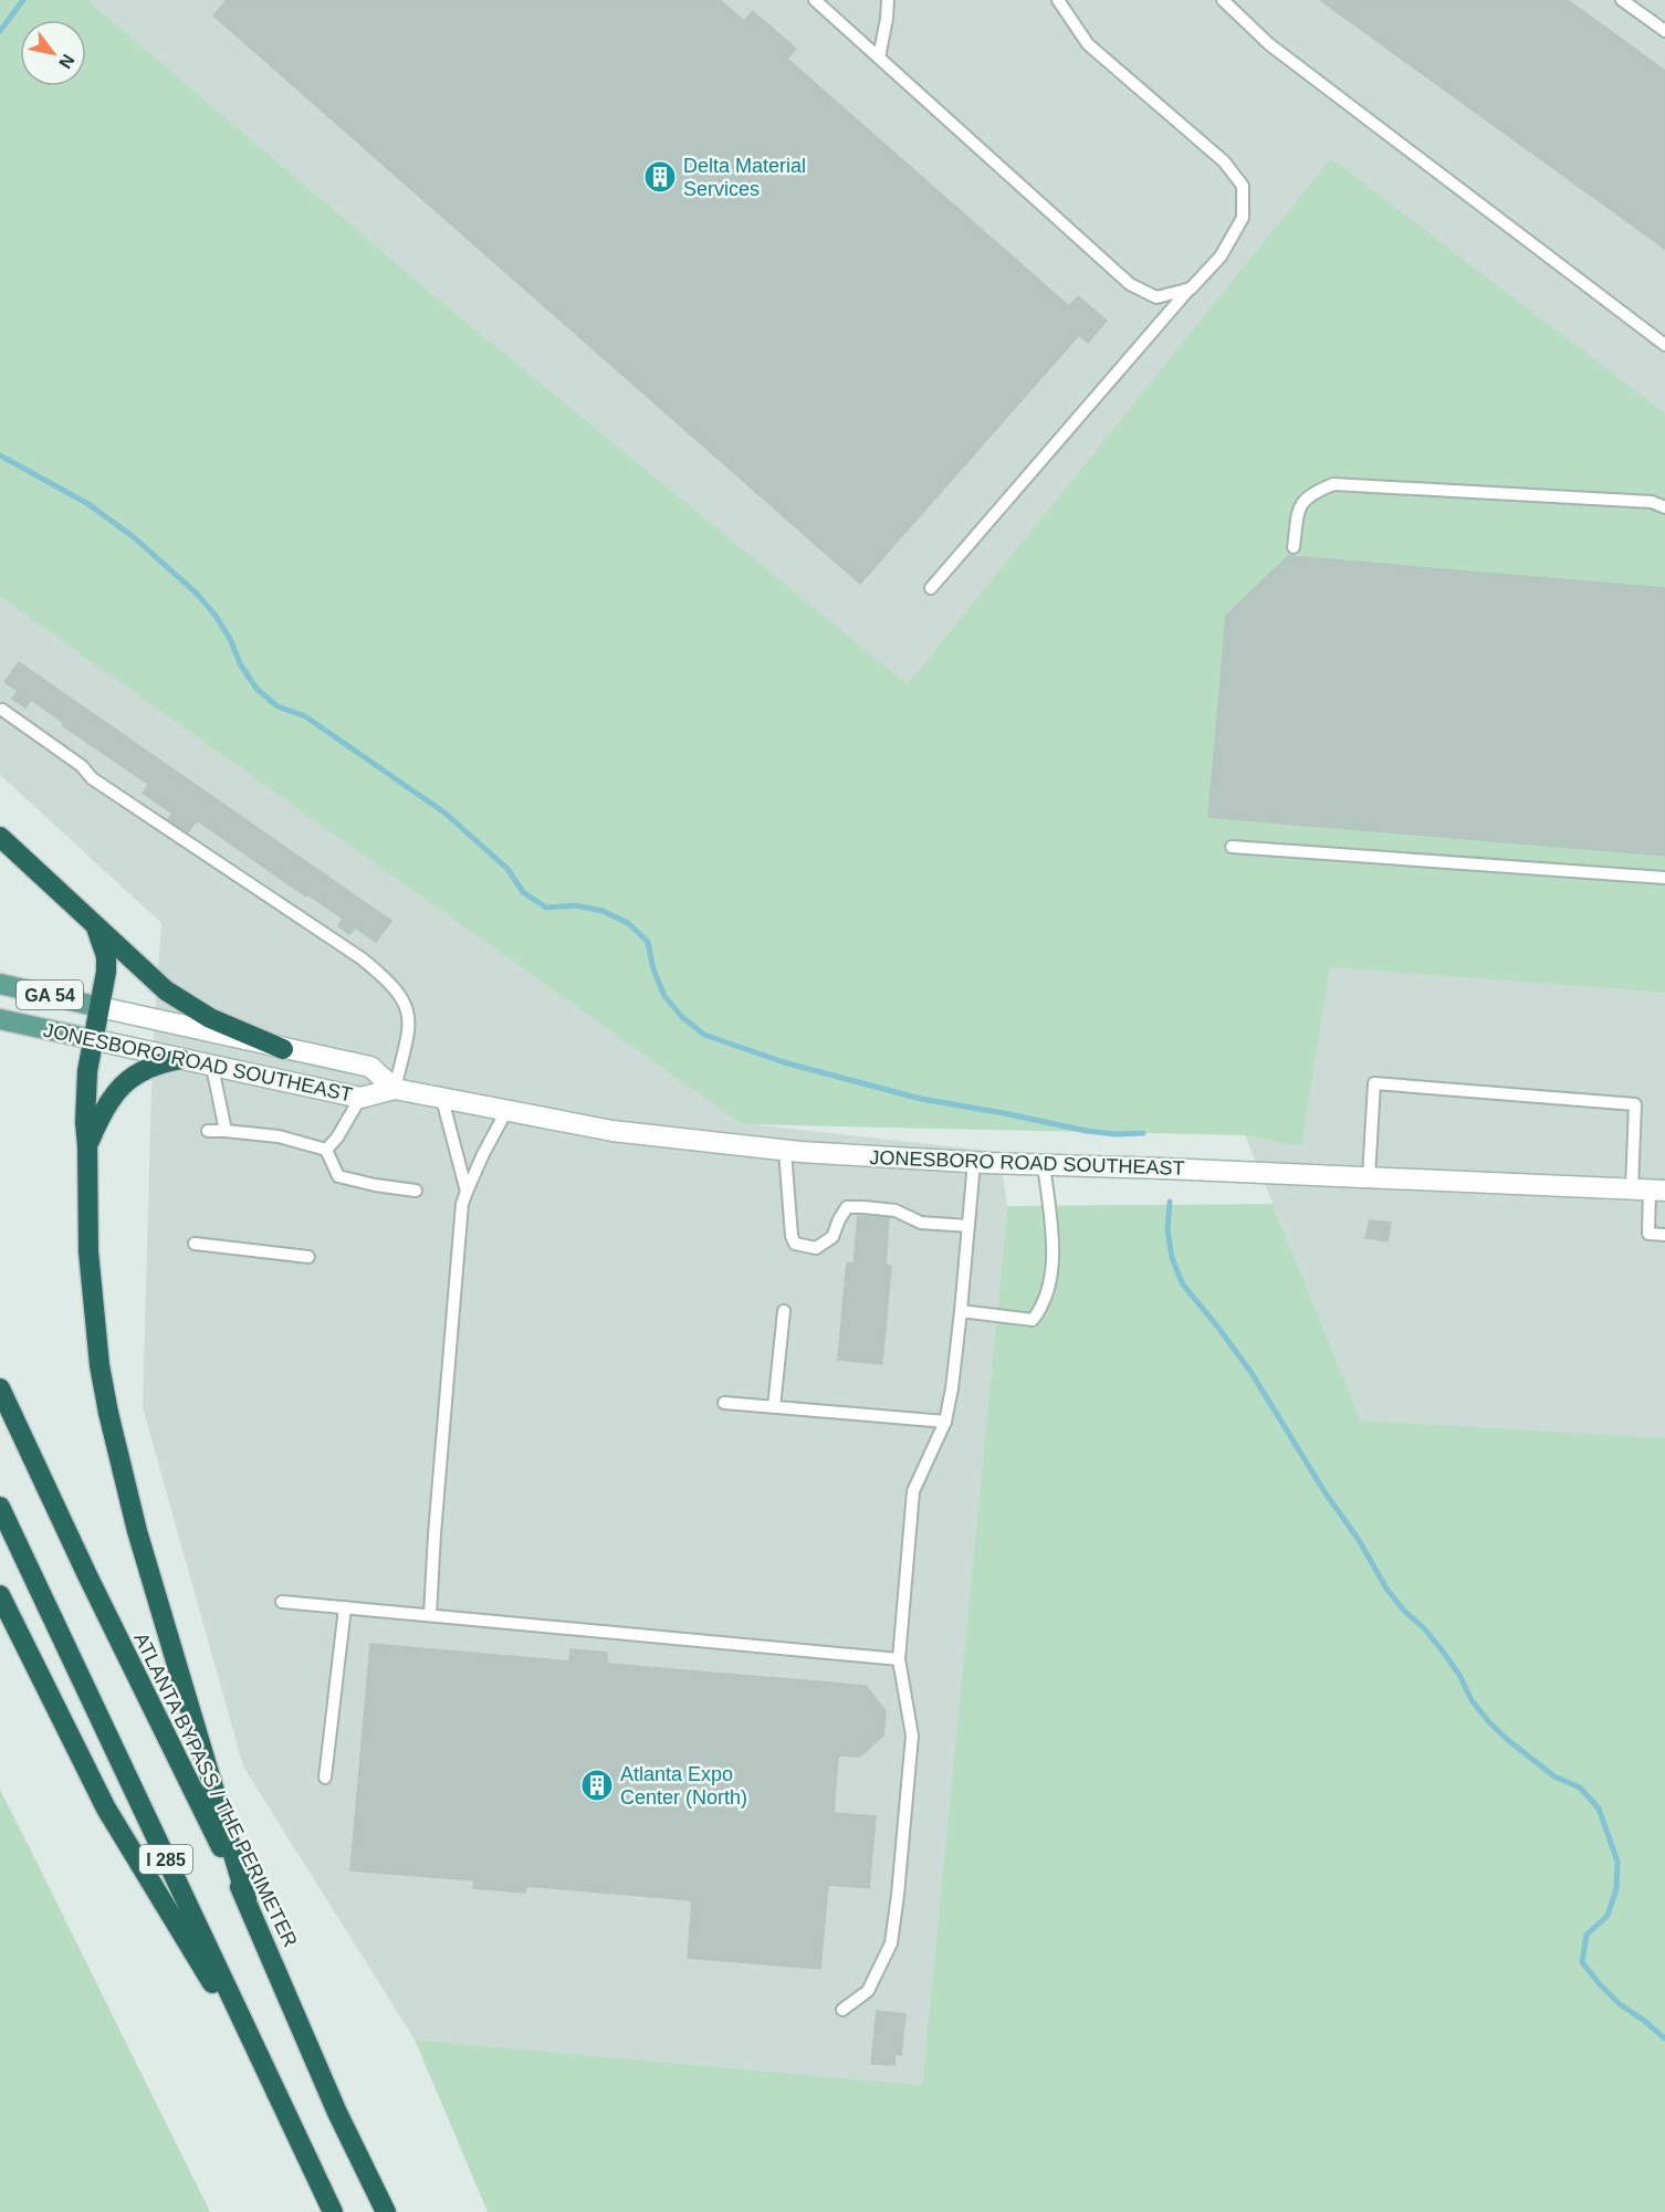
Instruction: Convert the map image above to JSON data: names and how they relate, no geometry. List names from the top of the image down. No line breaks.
{"streets":{"highway":["ATLANTA BYPASS / THE PERIMETER","I 285"],"main road":["GA 54","JONESBORO ROAD SOUTHEAST"]},"places":{"building":["Delta Material Services","Atlanta Expo Center (North)"]},"north":"bottom right"}
